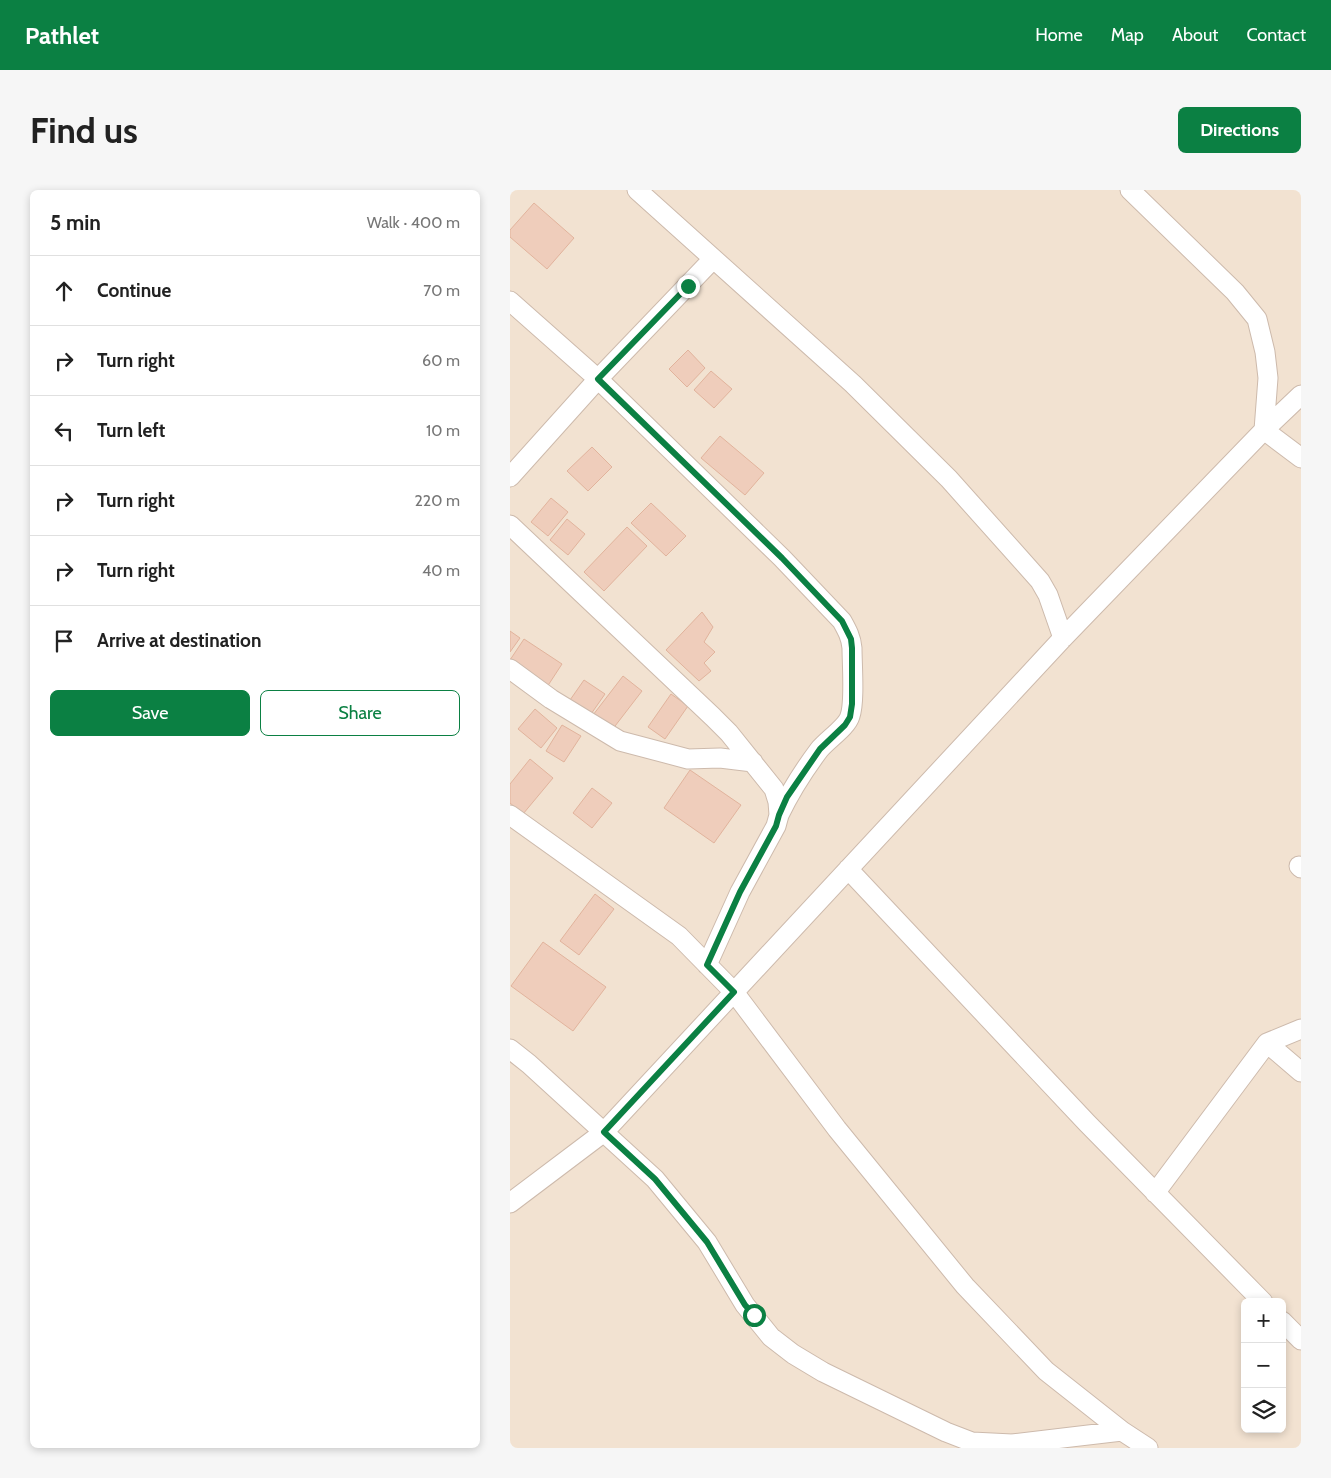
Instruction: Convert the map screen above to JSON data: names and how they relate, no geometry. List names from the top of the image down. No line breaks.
{"page":{"header":"Pathlet","nav":["Home","Map","About","Contact"],"buttons":["Directions",["Save","Share"]],"title":"Find us","heading":["5 min","Walk · 400 m"],"list":[["Continue","70 m"],["Turn right","60 m"],["Turn left","10 m"],["Turn right","220 m"],["Turn right","40 m"],"Arrive at destination"],"map_buttons":["+","−"]}}
